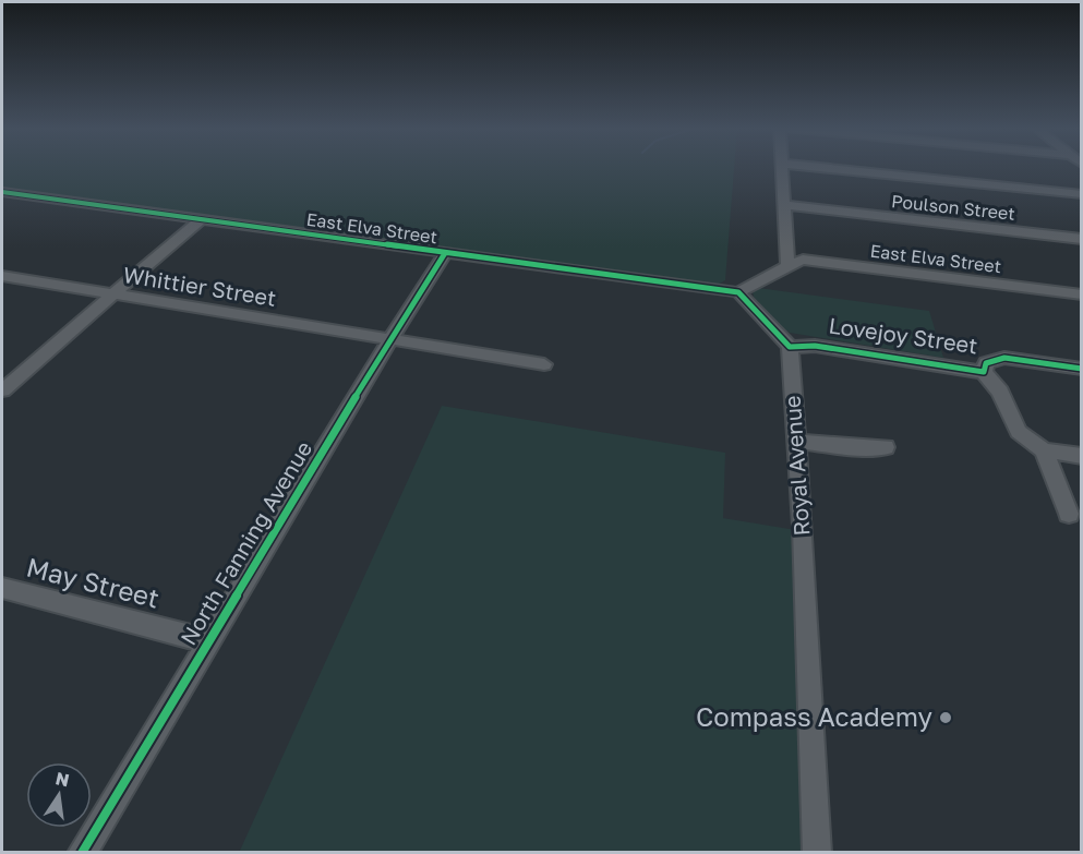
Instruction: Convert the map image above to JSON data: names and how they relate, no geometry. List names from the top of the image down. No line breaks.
{"streets":{"street":["Poulson Street","East Elva Street","Whittier Street","Lovejoy Street","Royal Avenue","North Fanning Avenue","May Street"]},"crossings":[["East Elva Street","North Fanning Avenue"],["Whittier Street","North Fanning Avenue"],["Lovejoy Street","Royal Avenue"],["North Fanning Avenue","May Street"]],"places":["Compass Academy"],"north":"top"}
